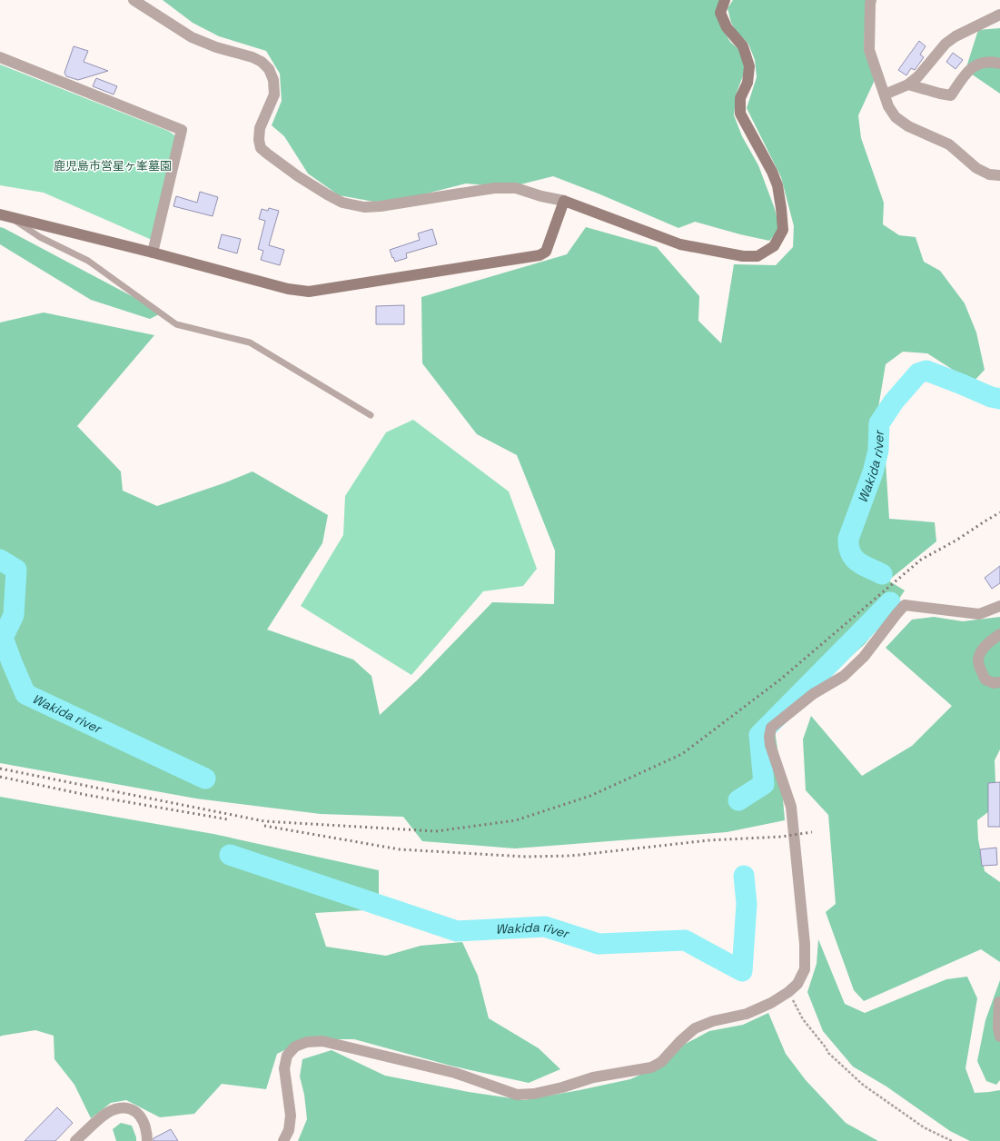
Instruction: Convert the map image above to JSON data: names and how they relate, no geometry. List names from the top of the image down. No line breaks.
{"water":["Wakida river"],"parks":["鹿児島市営星ヶ峯墓園"]}
